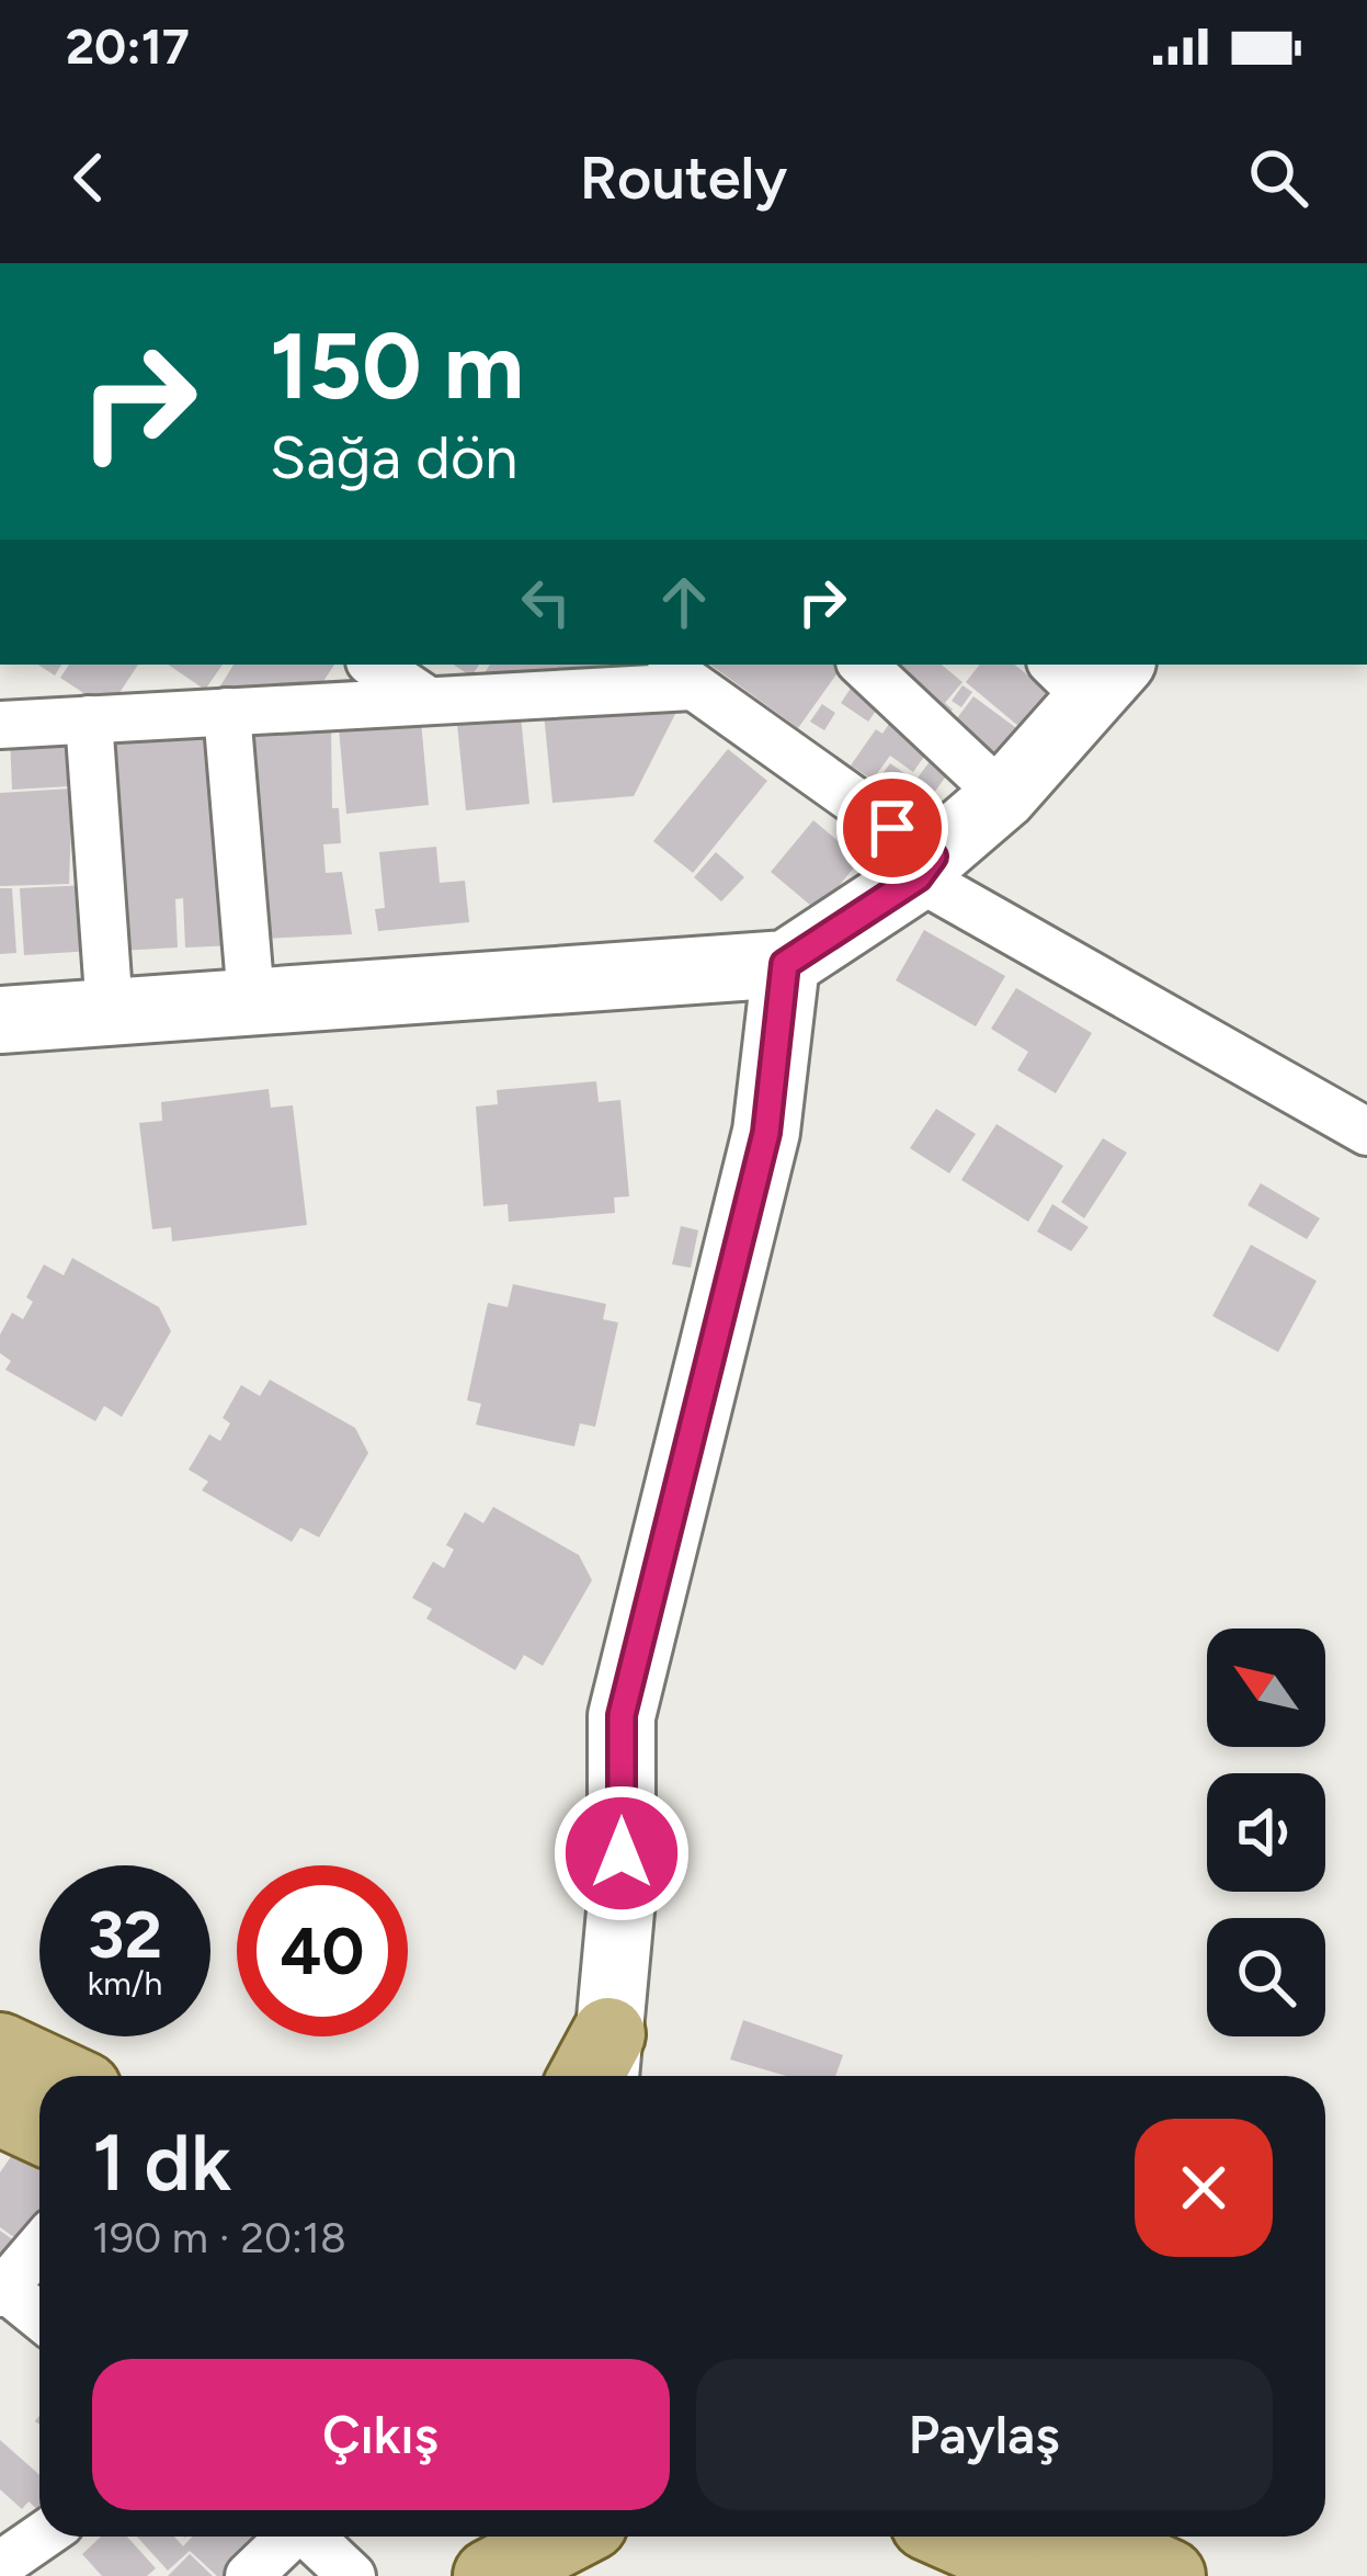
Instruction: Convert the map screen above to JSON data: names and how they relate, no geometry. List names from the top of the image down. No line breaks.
{"north":"top left","page":{"status":"20:17","header":"Routely","turn":["150 m","Sağa dön"],"speed":"32 km/h","limit":"40","heading":["1 dk","190 m · 20:18"],"buttons":["Çıkış","Paylaş"]}}
